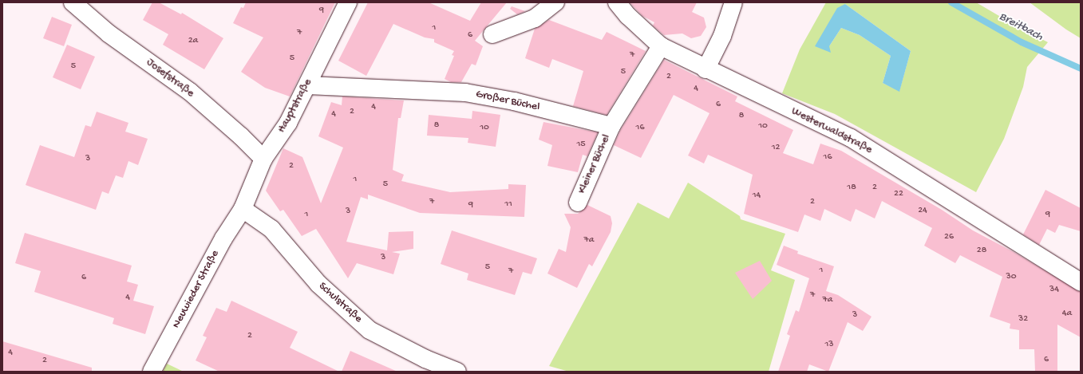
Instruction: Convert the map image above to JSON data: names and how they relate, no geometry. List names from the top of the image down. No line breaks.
{"streets":{"street":["Josefstraße","Großer Büchel","Hauptstraße","Westerwaldstraße","Kleiner Büchel","Neuwieder Straße","Schulstraße"]},"crossings":[["Josefstraße","Hauptstraße"],["Großer Büchel","Hauptstraße"],["Großer Büchel","Kleiner Büchel"],["Hauptstraße","Neuwieder Straße"],["Hauptstraße","Schulstraße"],["Neuwieder Straße","Schulstraße"]],"water":["Breitbach"],"house_numbers":["9","1","7","6","2a","7","5","5","5","2","4","6","4","2","4","8","8","10","10","16","15","12","16","3","2","1","5","18","2","22","14","7","2","11","9","24","3","1","9","26","7a","28","3","5","1","7","30","6","34","7","4","7a","4a","3","32","2","13","4","6","2"]}
